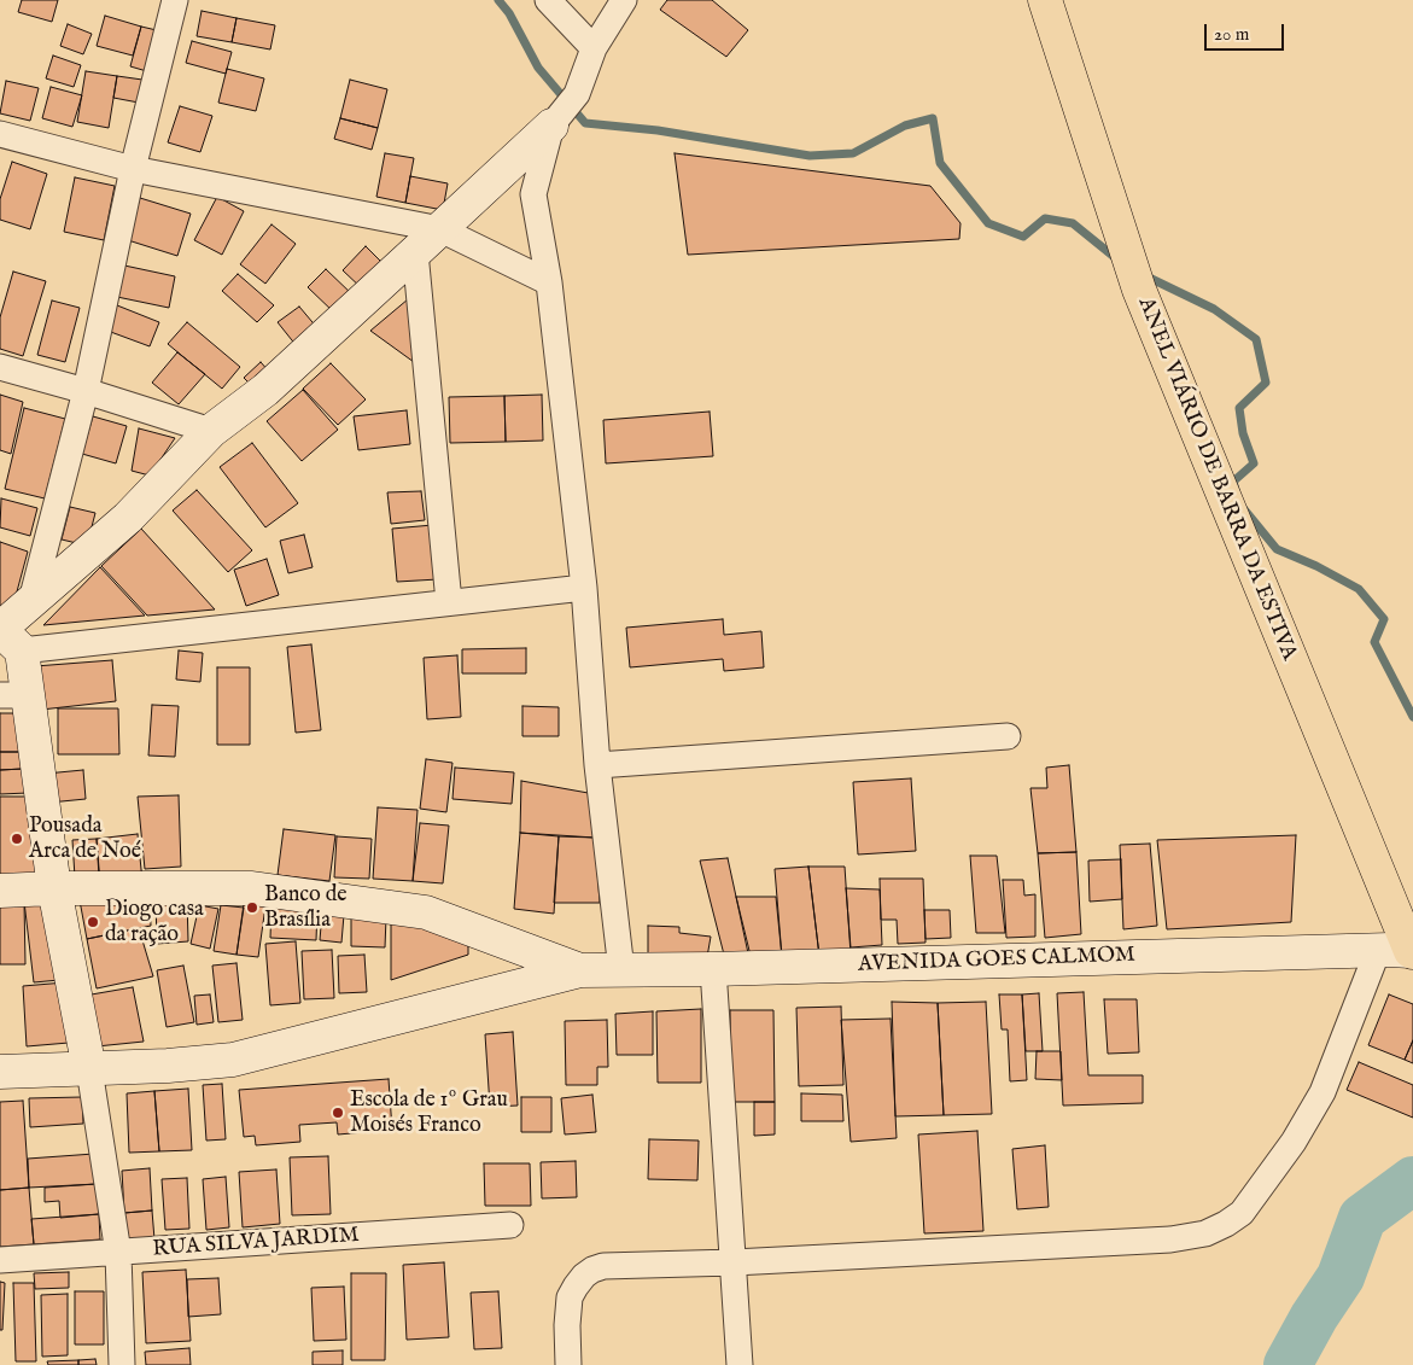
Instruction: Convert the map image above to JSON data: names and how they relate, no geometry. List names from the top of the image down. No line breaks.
{"streets":{"main road":["ANEL VIÁRIO DE BARRA DA ESTIVA"],"street":["AVENIDA GOES CALMOM","RUA SILVA JARDIM"]},"crossings":[["ANEL VIÁRIO DE BARRA DA ESTIVA","AVENIDA GOES CALMOM"]],"places":["Pousada Arca de Noé","Banco de Brasília","Diogo casa da ração","Escola de 1º Grau Moisés Franco"],"scale_bar":"20 m"}
